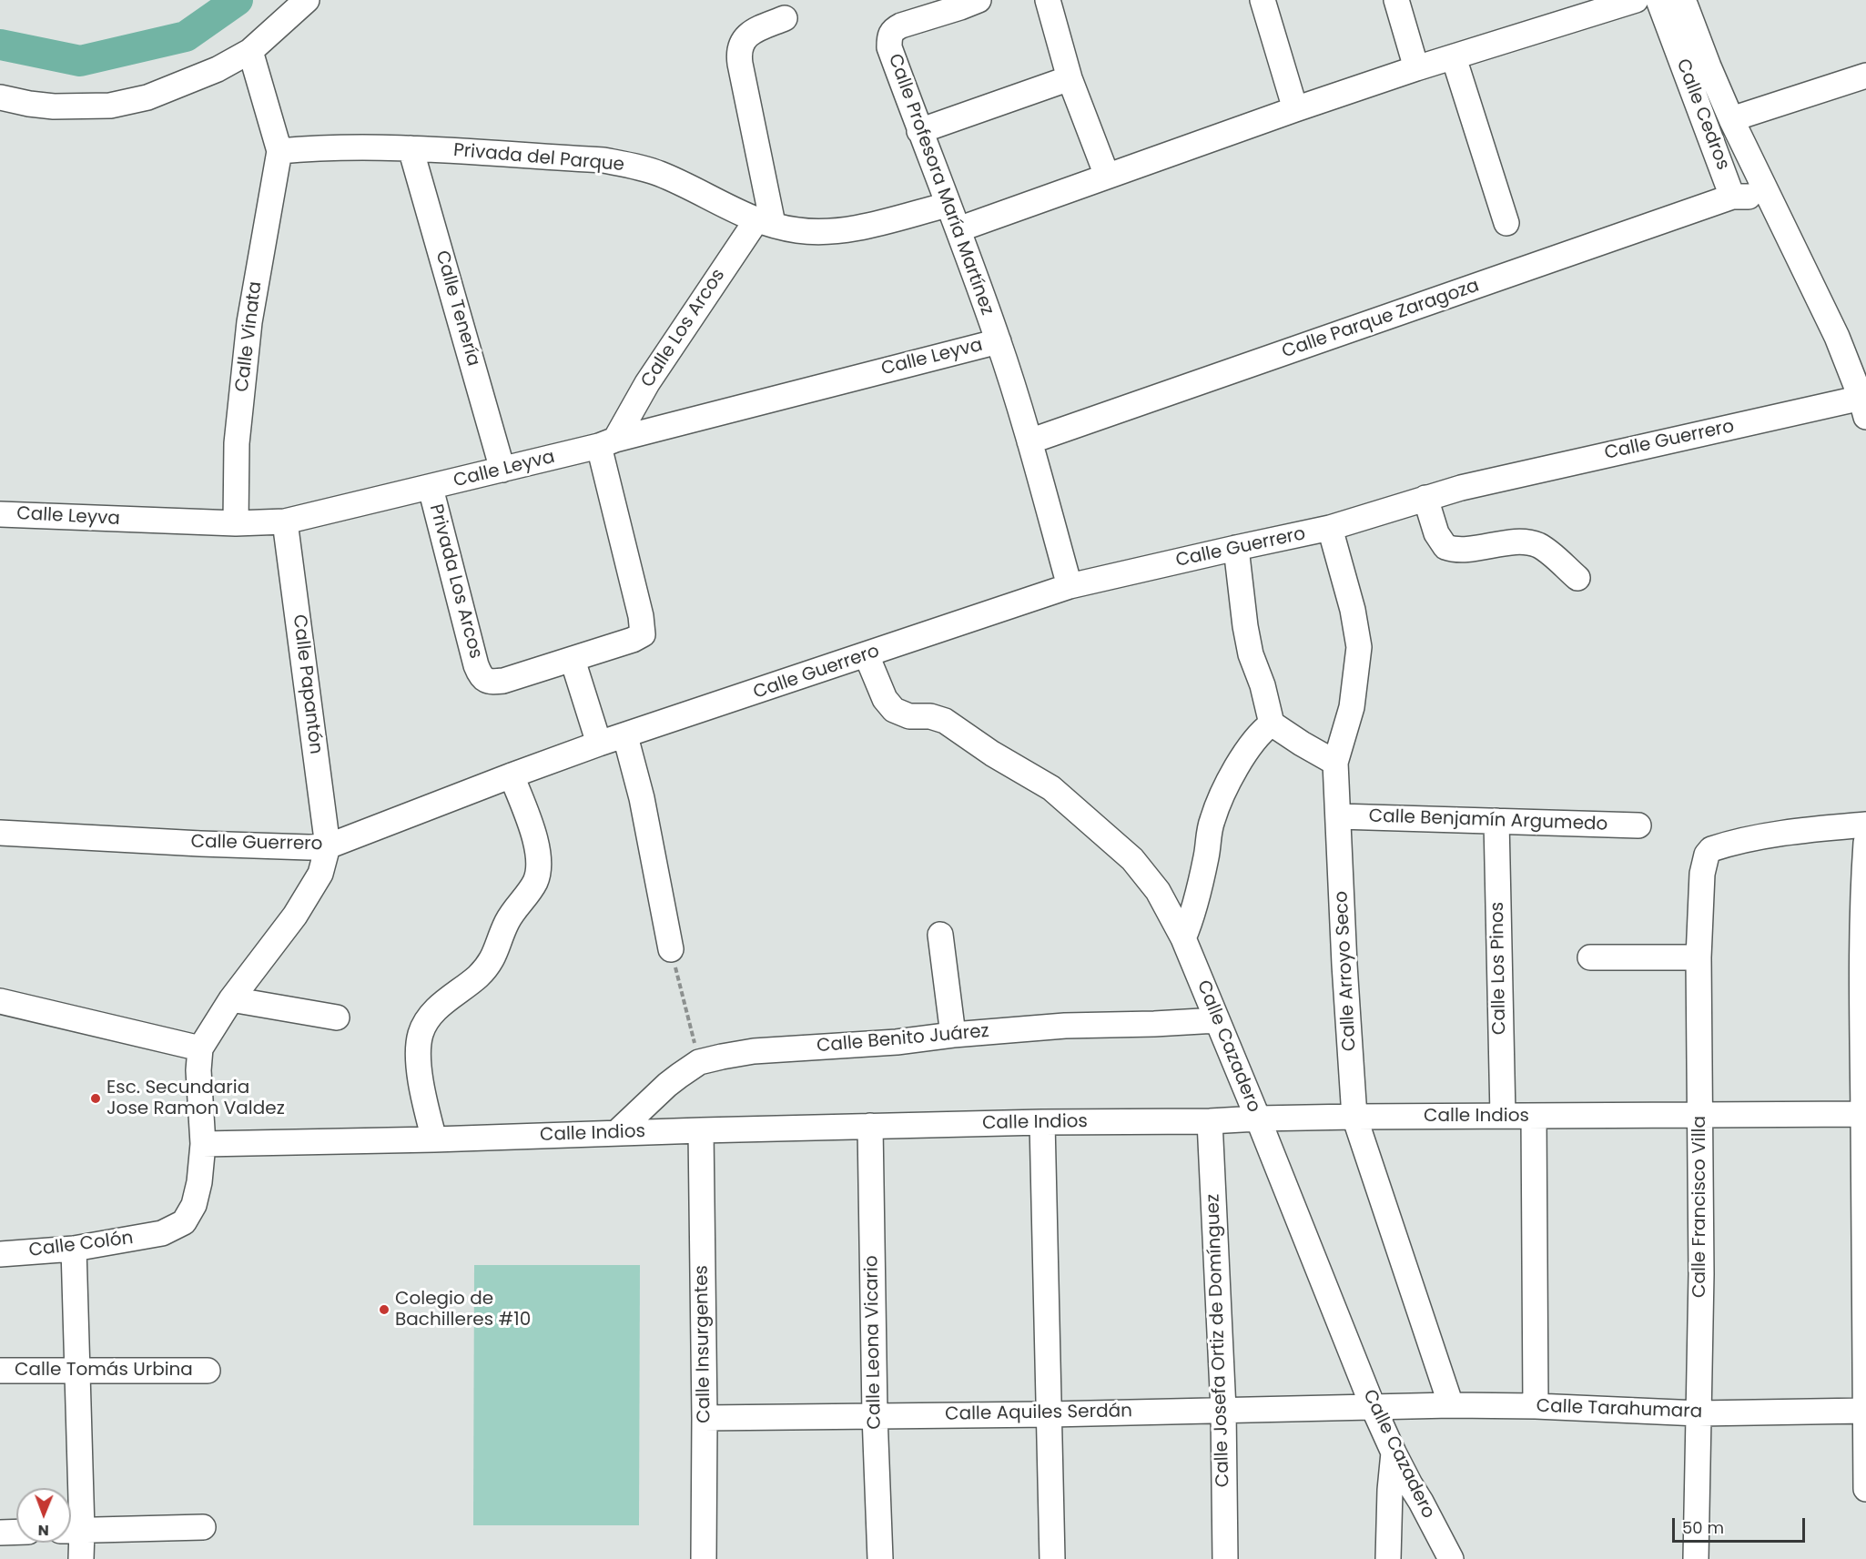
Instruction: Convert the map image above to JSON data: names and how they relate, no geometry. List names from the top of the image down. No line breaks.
{"streets":{"street":["Calle Cedros","Privada del Parque","Calle Profesora María Martínez","Calle Tenería","Calle Parque Zaragoza","Calle Los Arcos","Calle Vinata","Calle Leyva","Calle Guerrero","Privada Los Arcos","Calle Papantón","Calle Benjamín Argumedo","Calle Los Pinos","Calle Arroyo Seco","Calle Benito Juárez","Calle Cazadero","Calle Indios","Calle Francisco Villa","Calle Colón","Calle Josefa Ortiz de Domínguez","Calle Leona Vicario","Calle Insurgentes","Calle Tomás Urbina","Calle Tarahumara","Calle Aquiles Serdán"]},"crossings":[["Calle Cedros","Calle Parque Zaragoza"],["Calle Cedros","Calle Guerrero"],["Privada del Parque","Calle Profesora María Martínez"],["Privada del Parque","Calle Tenería"],["Privada del Parque","Calle Los Arcos"],["Privada del Parque","Calle Vinata"],["Calle Profesora María Martínez","Calle Parque Zaragoza"],["Calle Profesora María Martínez","Calle Leyva"],["Calle Profesora María Martínez","Calle Guerrero"],["Calle Tenería","Calle Leyva"],["Calle Los Arcos","Calle Leyva"],["Calle Los Arcos","Privada Los Arcos"],["Calle Vinata","Calle Leyva"],["Calle Leyva","Privada Los Arcos"],["Calle Leyva","Calle Papantón"],["Calle Guerrero","Calle Papantón"],["Calle Guerrero","Calle Arroyo Seco"],["Calle Guerrero","Calle Cazadero"],["Calle Benjamín Argumedo","Calle Los Pinos"],["Calle Benjamín Argumedo","Calle Arroyo Seco"],["Calle Los Pinos","Calle Indios"],["Calle Arroyo Seco","Calle Indios"],["Calle Arroyo Seco","Calle Tarahumara"],["Calle Benito Juárez","Calle Cazadero"],["Calle Benito Juárez","Calle Indios"],["Calle Cazadero","Calle Indios"],["Calle Cazadero","Calle Tarahumara"],["Calle Cazadero","Calle Aquiles Serdán"],["Calle Indios","Calle Francisco Villa"],["Calle Indios","Calle Colón"],["Calle Indios","Calle Josefa Ortiz de Domínguez"],["Calle Indios","Calle Leona Vicario"],["Calle Indios","Calle Insurgentes"],["Calle Francisco Villa","Calle Tarahumara"],["Calle Josefa Ortiz de Domínguez","Calle Aquiles Serdán"],["Calle Leona Vicario","Calle Aquiles Serdán"],["Calle Insurgentes","Calle Aquiles Serdán"],["Calle Tarahumara","Calle Aquiles Serdán"]],"places":["Esc. Secundaria Jose Ramon Valdez","Colegio de Bachilleres #10"],"scale_bar":"50 m","north":"bottom"}
